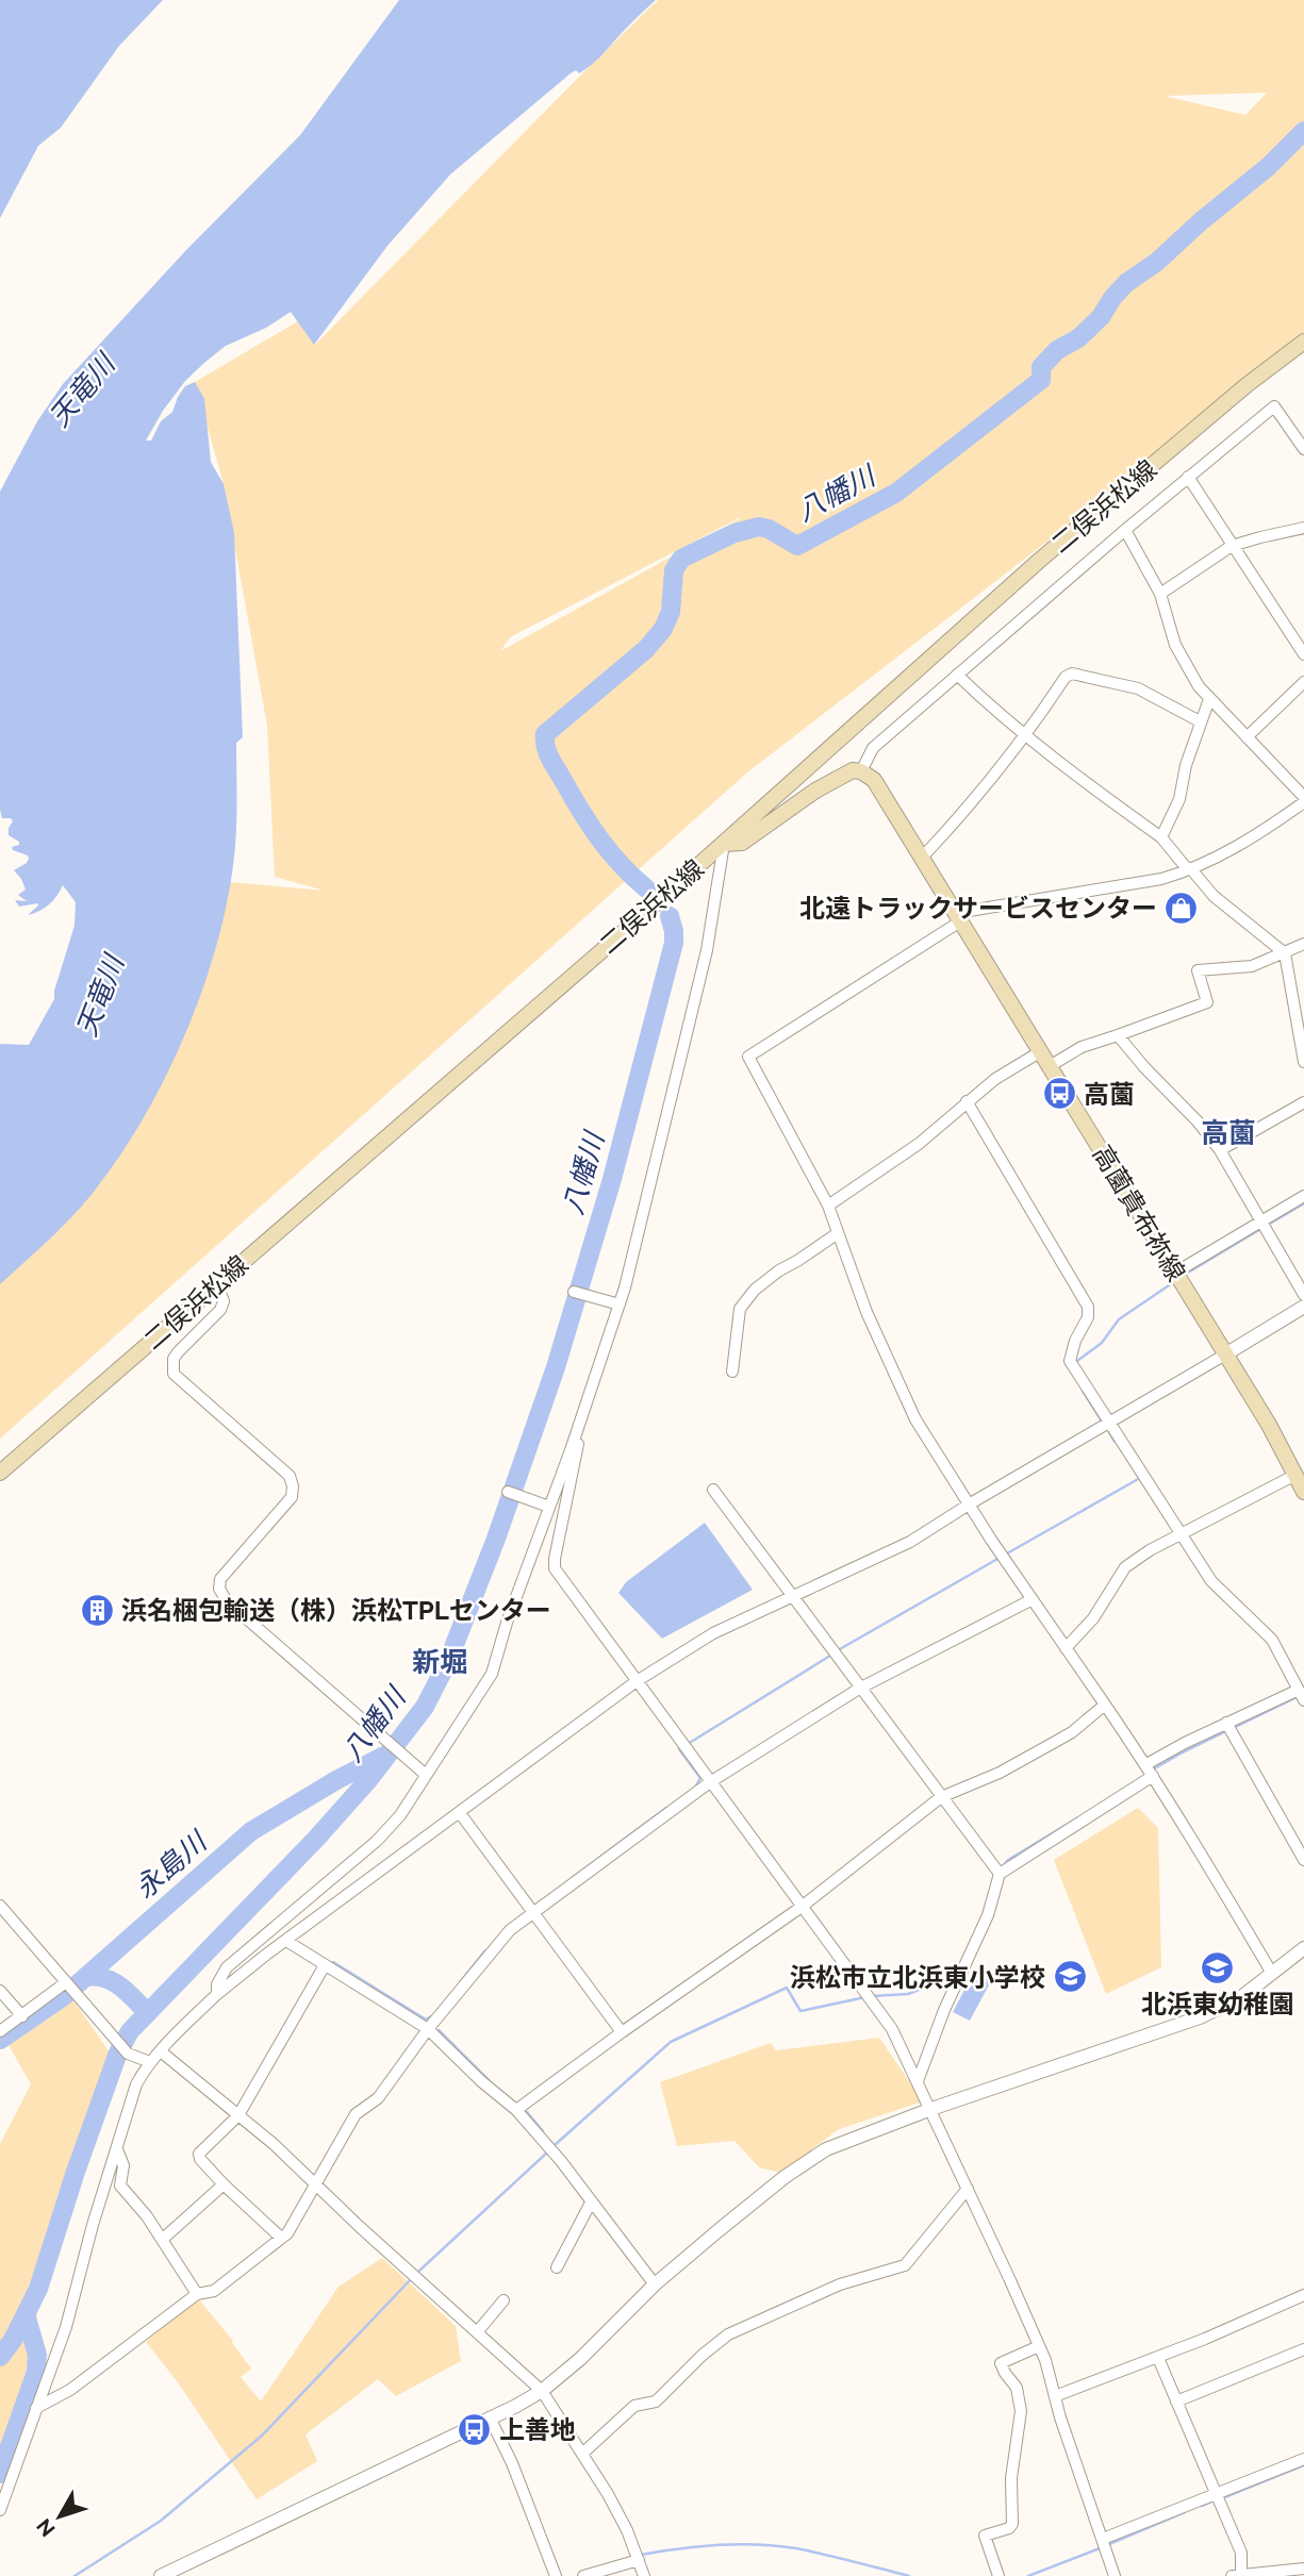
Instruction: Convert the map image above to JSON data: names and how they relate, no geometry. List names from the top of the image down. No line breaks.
{"streets":{"main road":["二俣浜松線","高薗貴布祢線"]},"districts":["高薗","新堀"],"water":["天竜川","八幡川","永島川"],"places":{"shop":["北遠トラックサービスセンター"],"bus stop":["高薗","上善地"],"building":["浜名梱包輸送（株）浜松TPLセンター"],"school or university":["北浜東幼稚園","浜松市立北浜東小学校"]},"north":"bottom left"}
